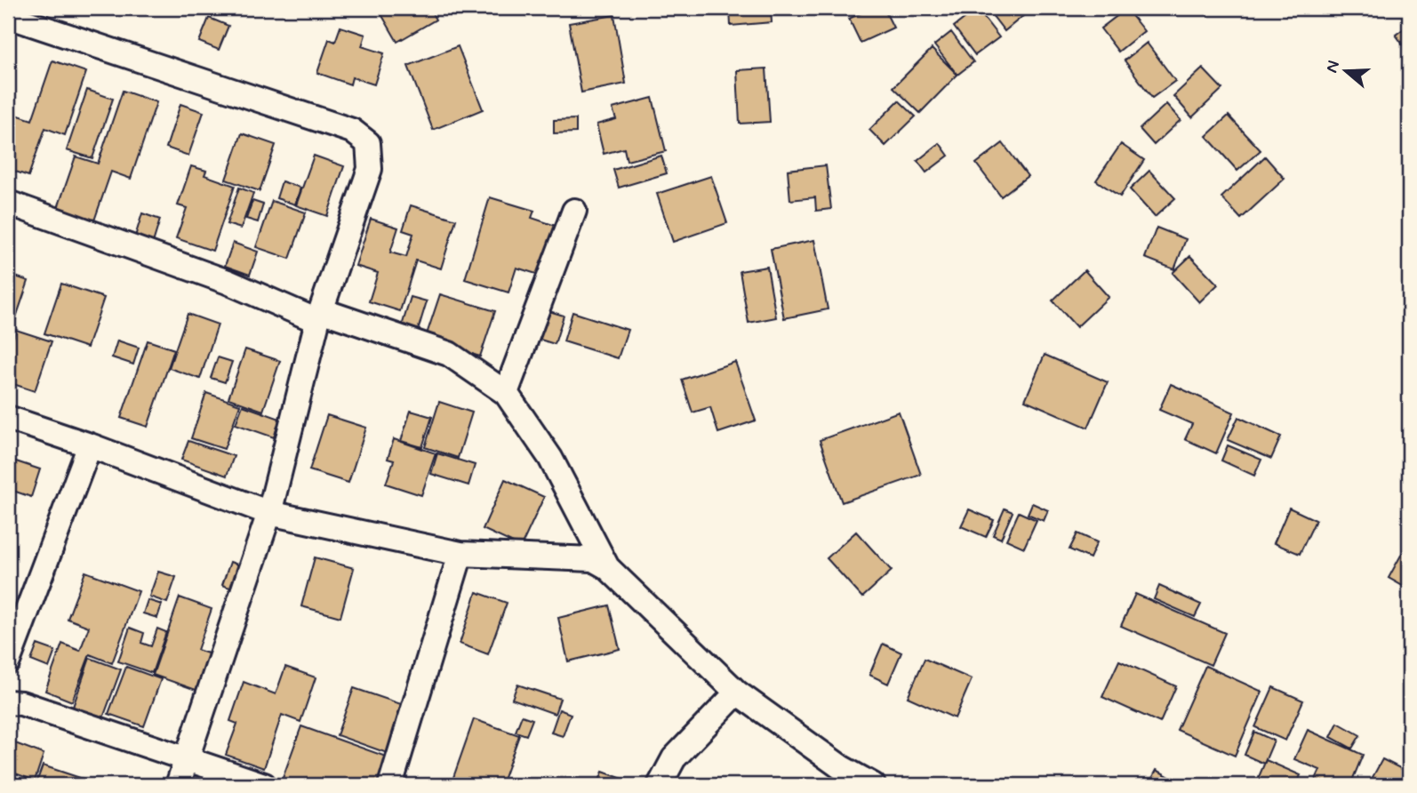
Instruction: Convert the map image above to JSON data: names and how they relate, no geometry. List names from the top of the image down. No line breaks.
{"north":"left"}
